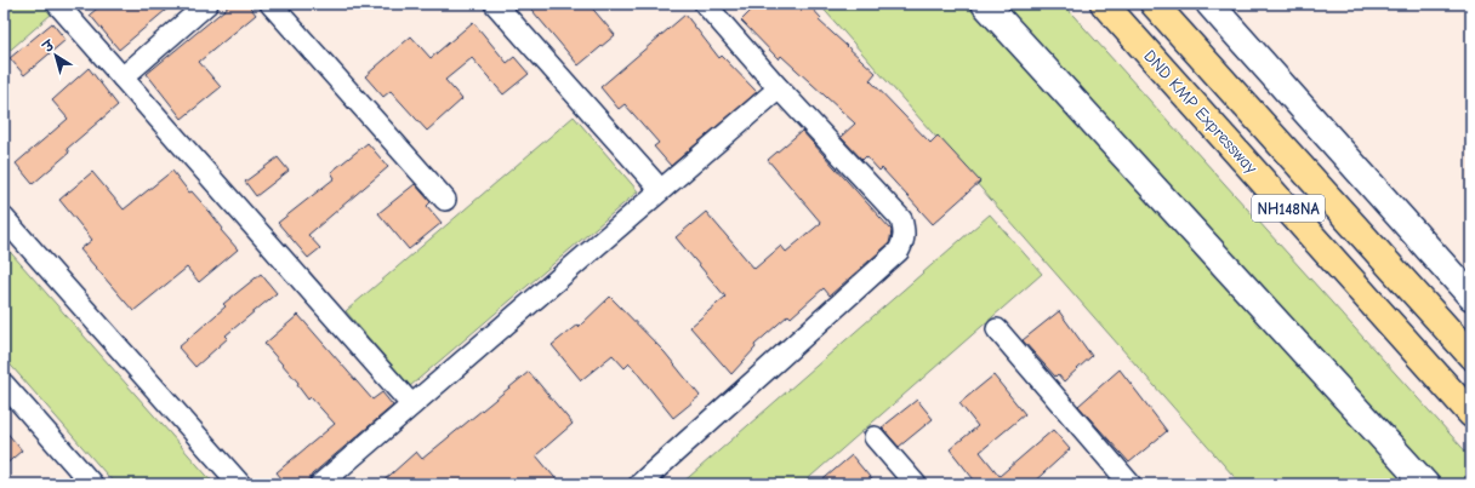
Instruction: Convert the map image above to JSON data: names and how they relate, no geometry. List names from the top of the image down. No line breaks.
{"streets":{"highway":["DND KMP Expressway","NH148NA"]},"north":"top left"}
